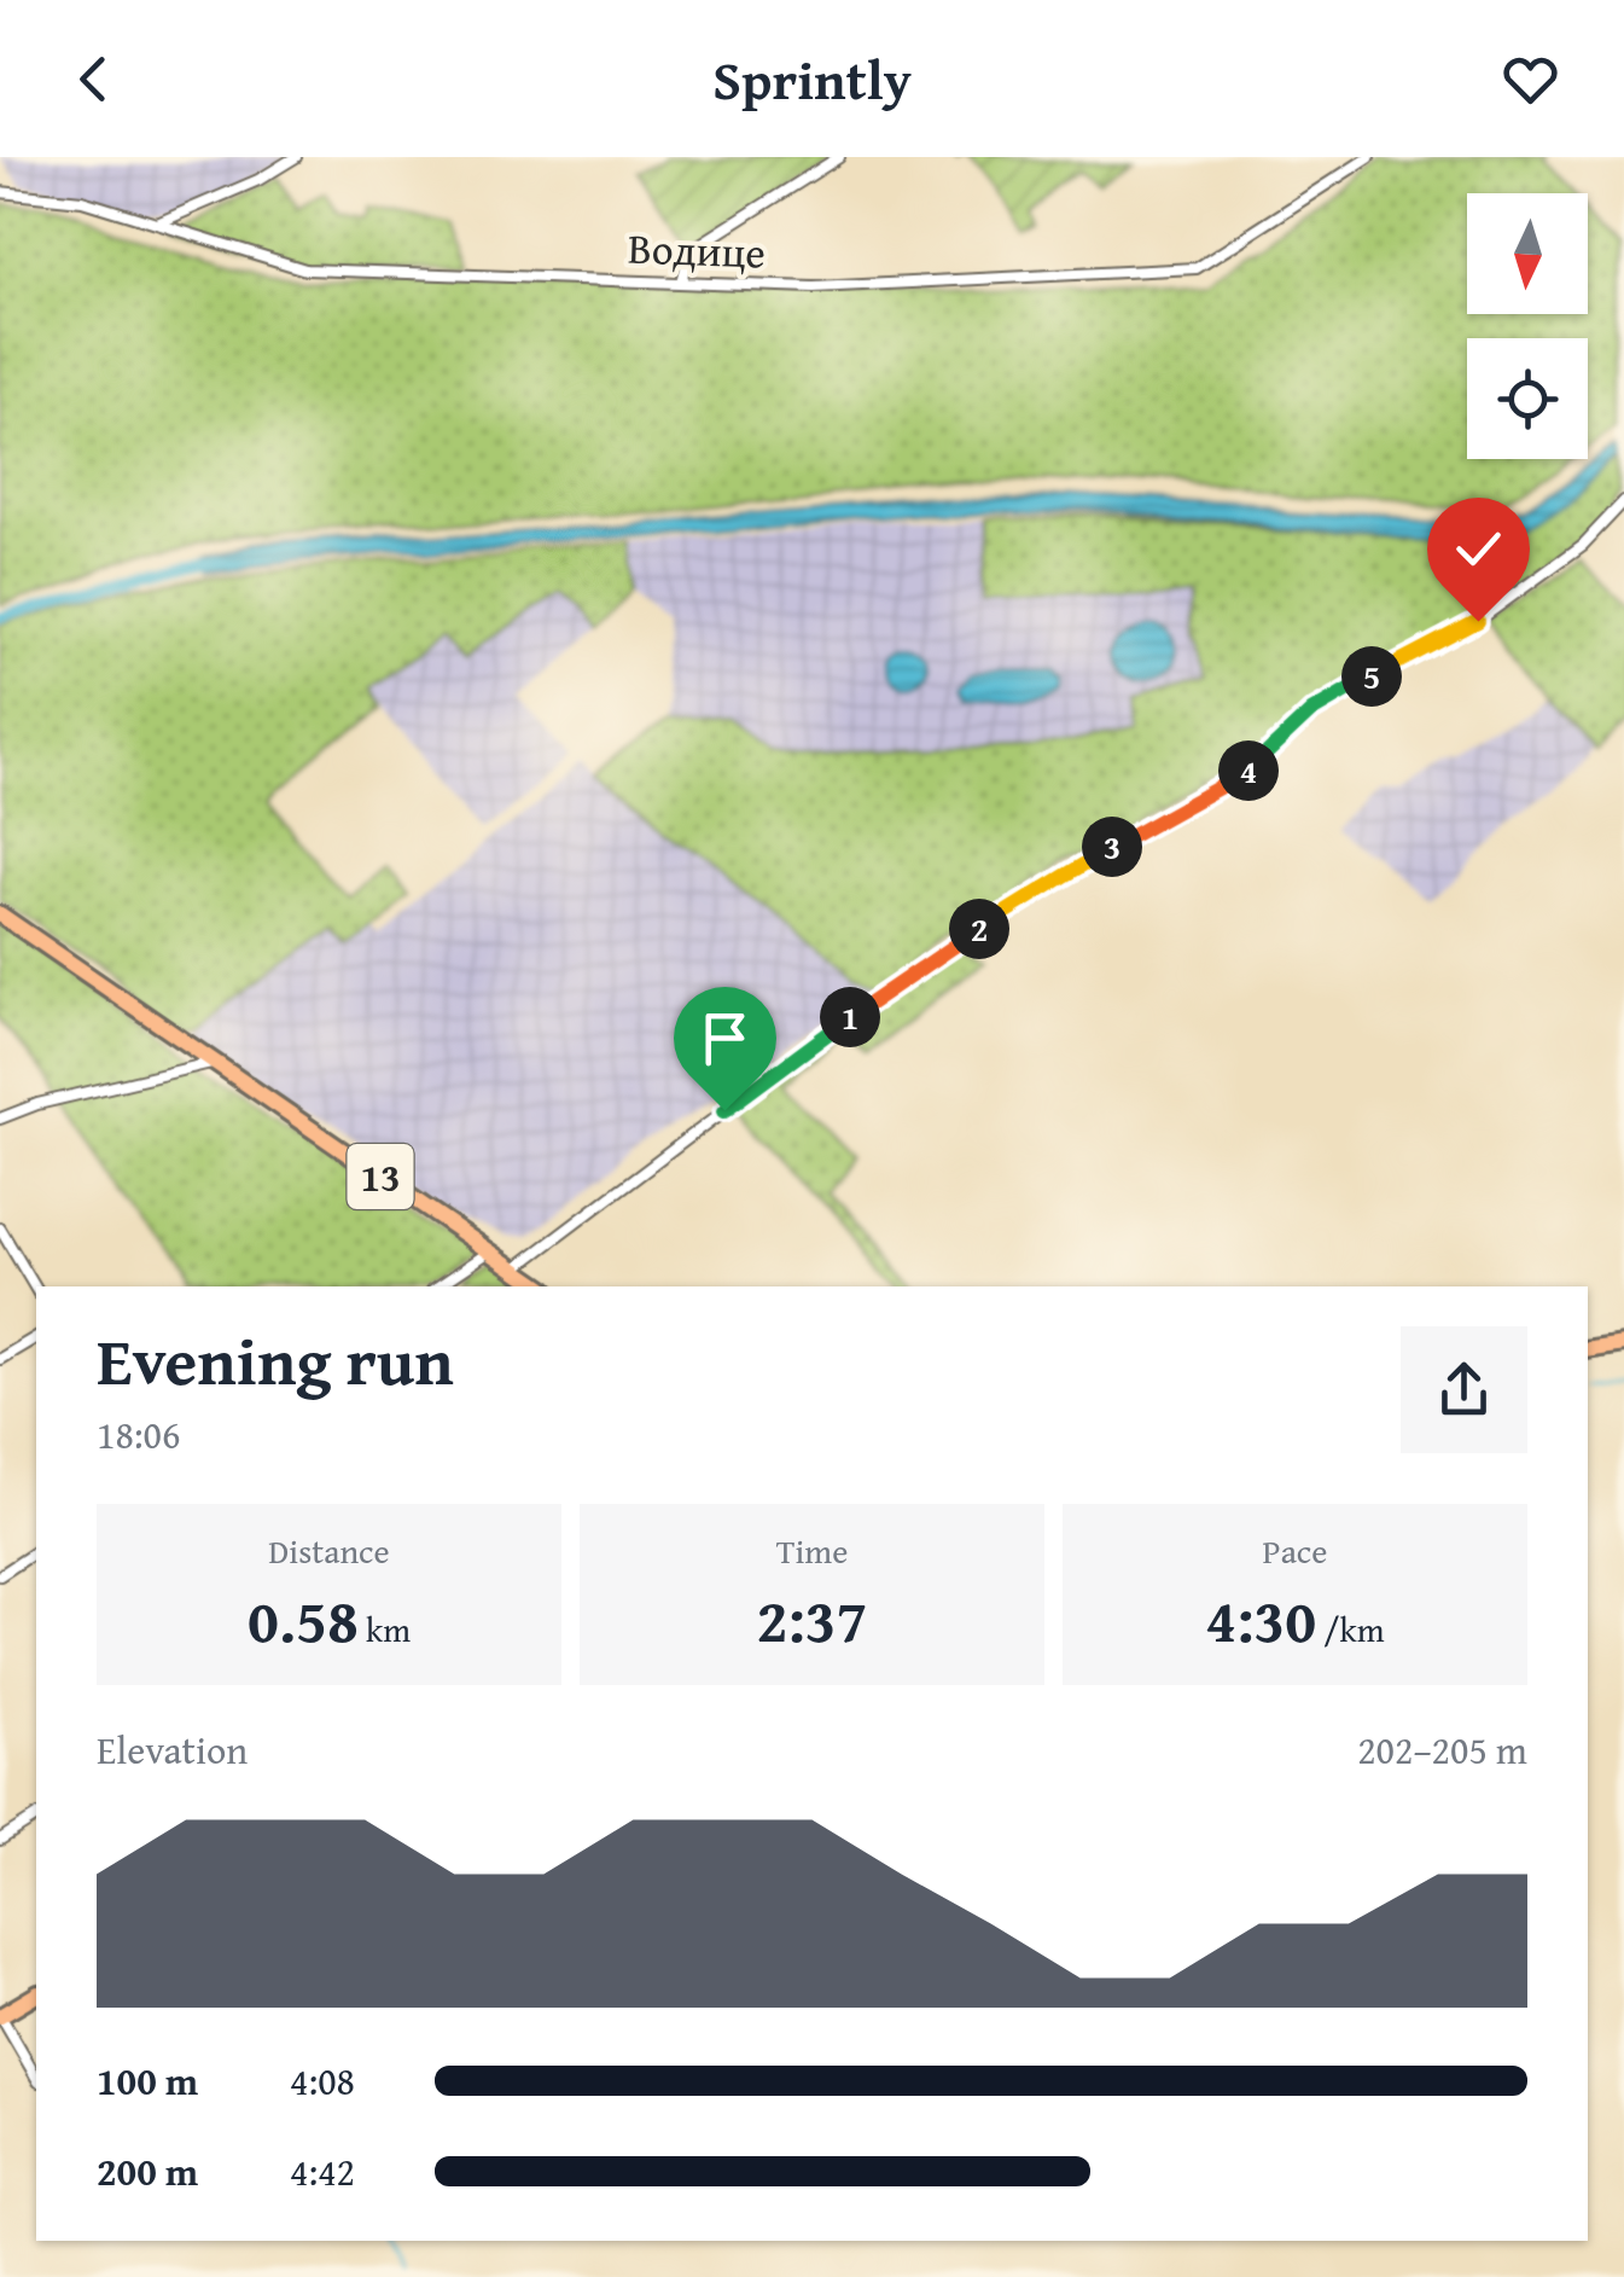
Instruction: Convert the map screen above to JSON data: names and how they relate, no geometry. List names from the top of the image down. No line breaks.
{"streets":{"main road":["13"],"street":["Водице"]},"north":"bottom","page":{"header":"Sprintly","pins":["5","4","3","2","1"],"heading":["Evening run","18:06"],"stats":[["Distance","0.58 km"],["Time","2:37"],["Pace","4:30 /km"]],"chart":["Elevation","202–205 m"],"list":[{"name":"100 m","note":"4:08"},{"name":"200 m","note":"4:42"}]}}
